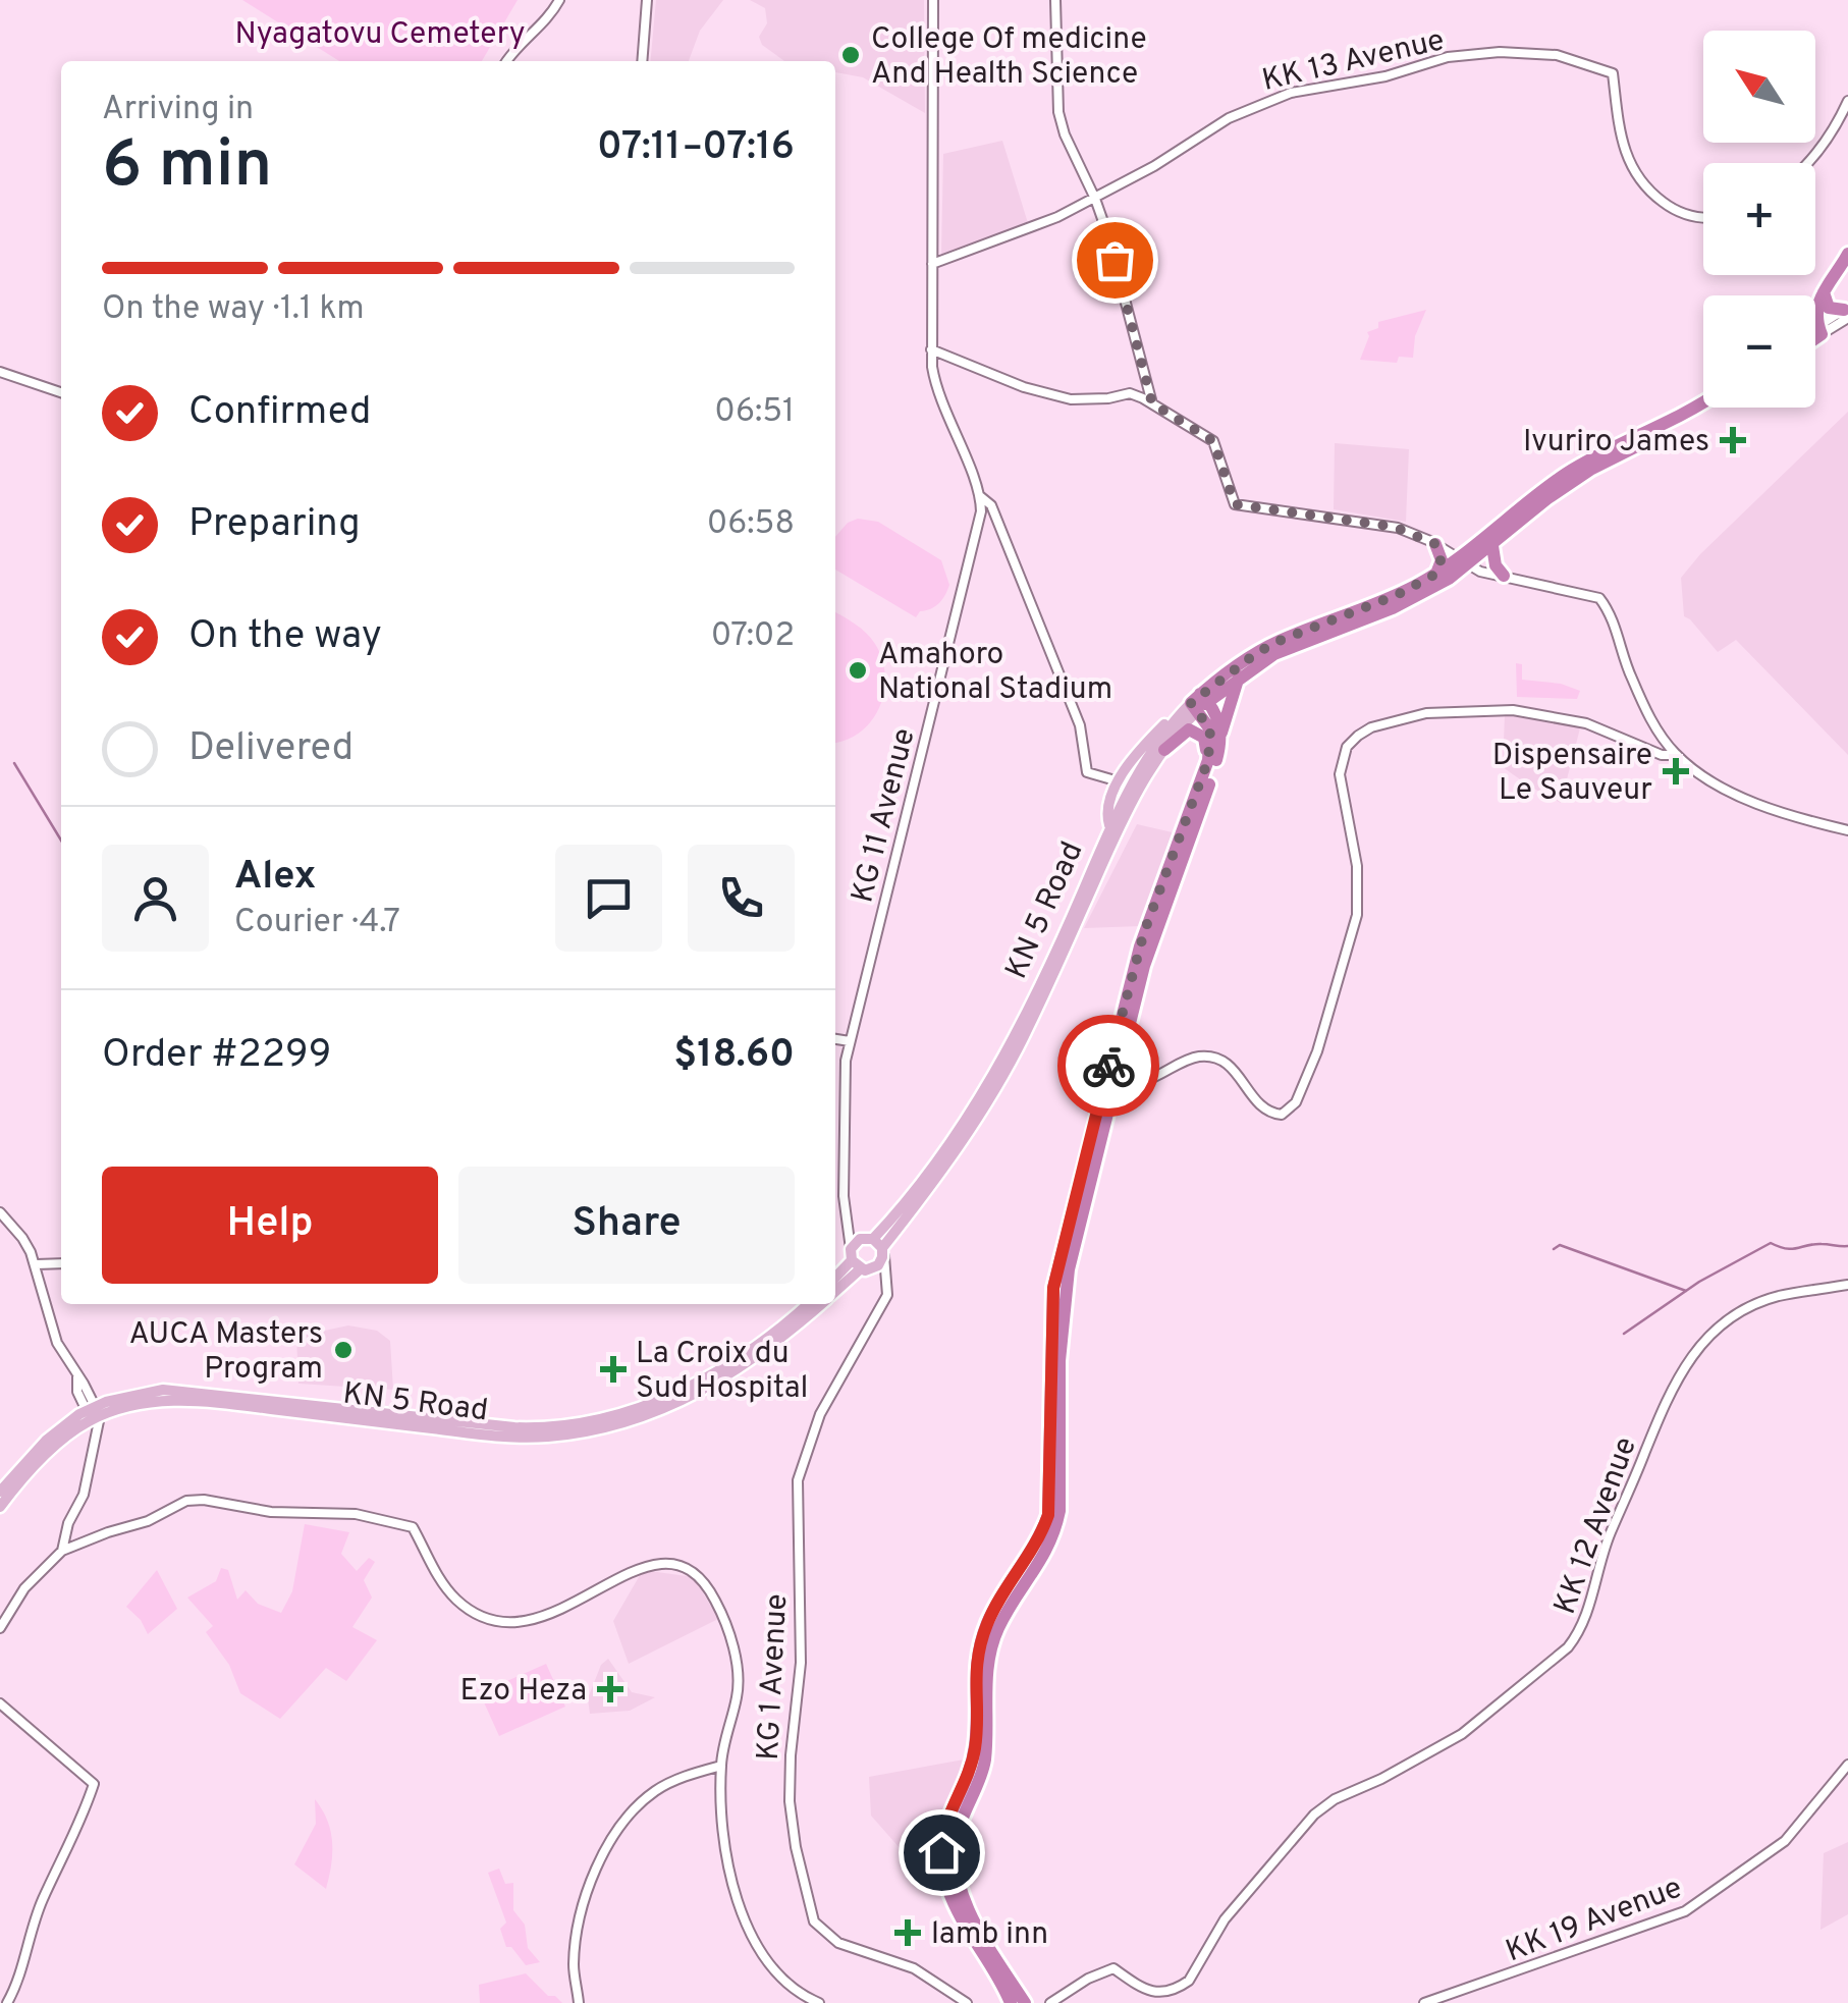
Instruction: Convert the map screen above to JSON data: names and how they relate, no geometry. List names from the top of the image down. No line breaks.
{"streets":{"highway":["KN 5 Road"],"main road":["KK 13 Avenue","KG 11 Avenue","KK 12 Avenue","KG 1 Avenue","KK 19 Avenue"]},"crossings":[["KK 13 Avenue","KG 11 Avenue"],["KG 11 Avenue","KN 5 Road"]],"parks":["Nyagatovu Cemetery"],"places":{"other":["College Of medicine And Health Science","Amahoro National Stadium","AUCA Masters Program"],"health":["Ivuriro James","Dispensaire Le Sauveur","La Croix du Sud Hospital","Ezo Heza","lamb inn"]},"north":"top left","page":{"map_buttons":["+","−"],"heading":["6 min","Arriving in","07:11–07:16"],"panel":["Alex","Courier · 4.7","Order #2299","$18.60"],"bar":"On the way · 1.1 km","list":[["Confirmed","06:51"],["Preparing","06:58"],["On the way","07:02"],"Delivered"],"buttons":["Help","Share"]}}
